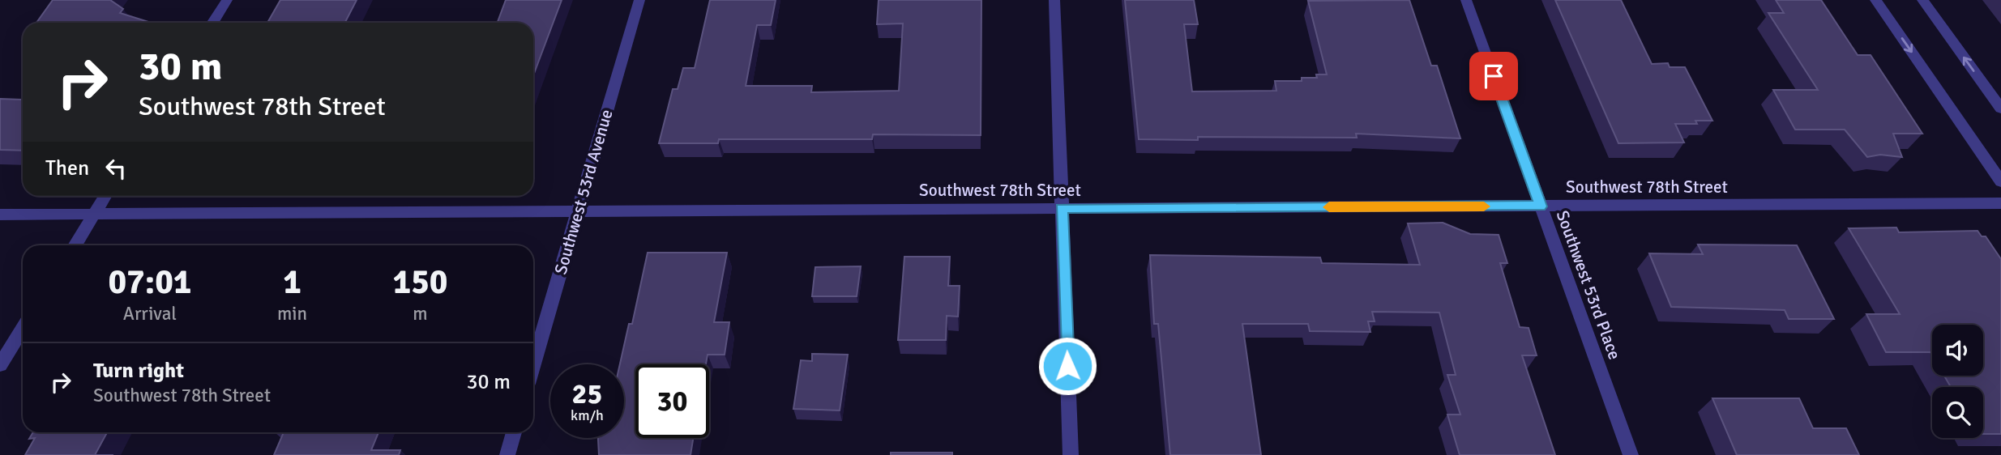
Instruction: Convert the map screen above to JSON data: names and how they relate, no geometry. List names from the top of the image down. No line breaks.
{"streets":{"street":["Southwest 78th Street","Southwest 53rd Avenue","Southwest 53rd Place"]},"crossings":[["Southwest 78th Street","Southwest 53rd Avenue"],["Southwest 78th Street","Southwest 53rd Place"]],"page":{"turn":["30 m","Southwest 78th Street"],"then":"Then","eta":["07:01","Arrival","1","min","150","m"],"list":[{"name":"Turn right","note":"Southwest 78th Street","value":"30 m"}],"speed":"25 km/h","limit":"30"}}
